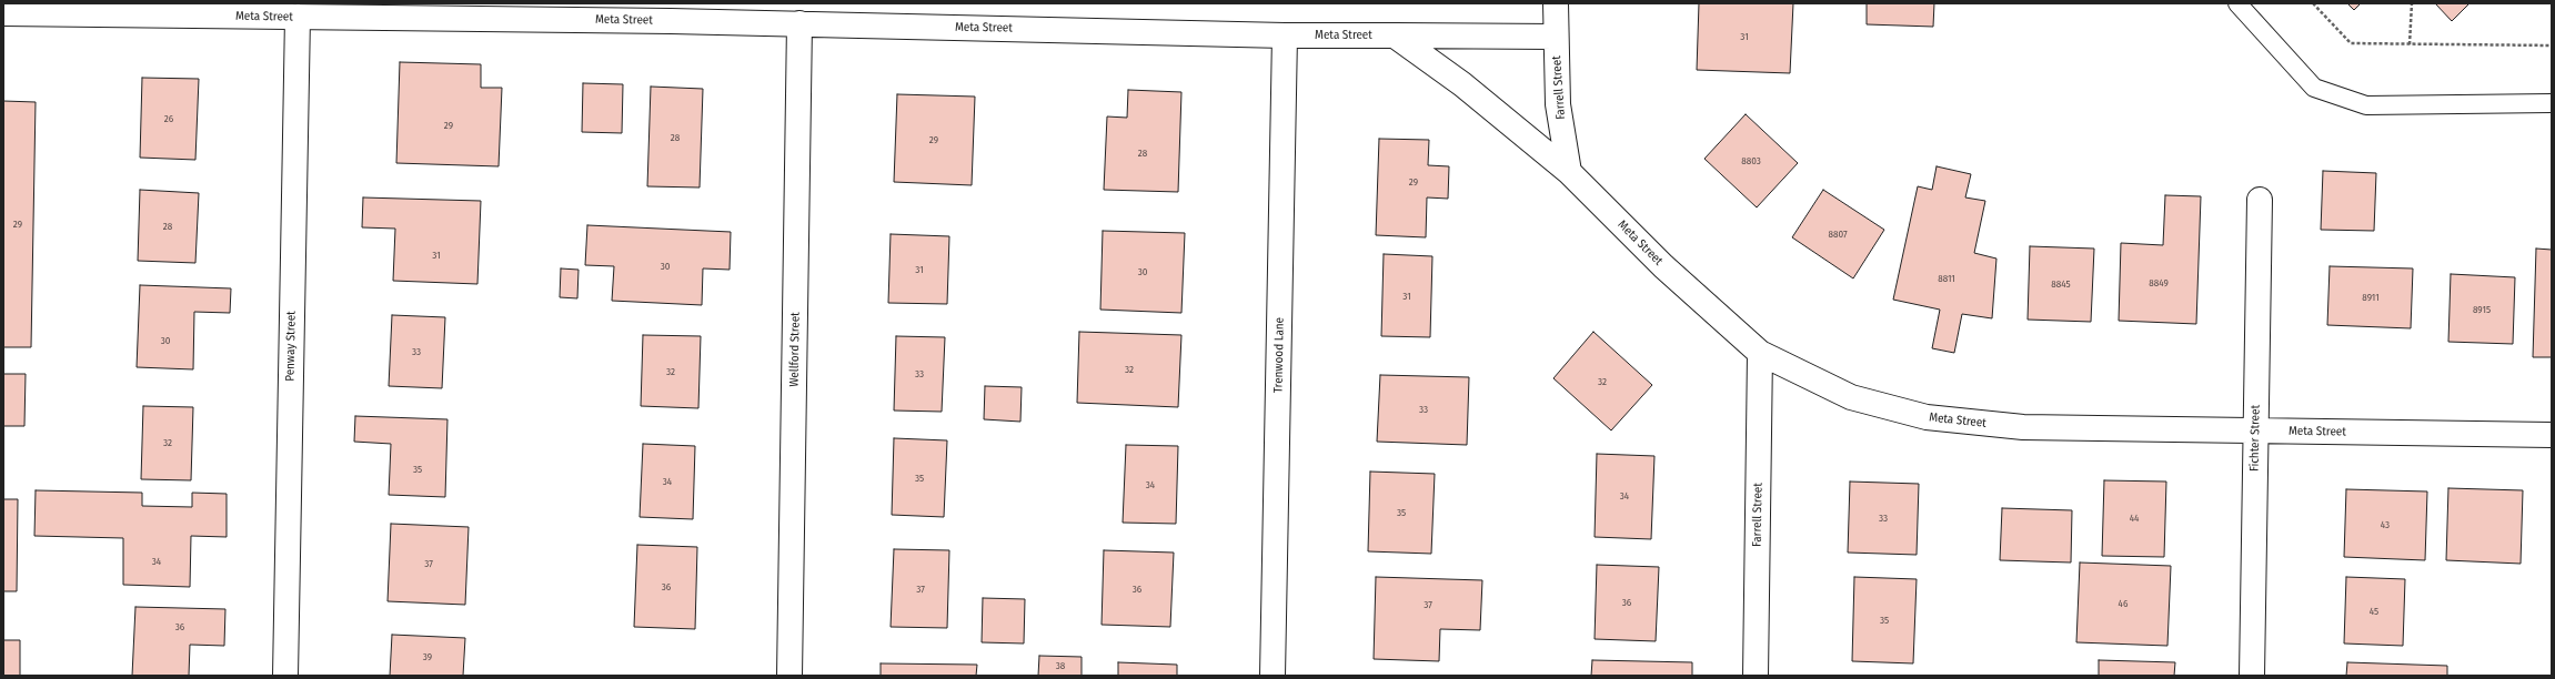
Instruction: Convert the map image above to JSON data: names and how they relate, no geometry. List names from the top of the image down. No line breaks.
{"streets":{"street":["Meta Street","Farrell Street","Penway Street","Wellford Street","Trenwood Lane","Fichter Street"]},"crossings":[["Meta Street","Farrell Street"],["Meta Street","Penway Street"],["Meta Street","Wellford Street"],["Meta Street","Trenwood Lane"],["Meta Street","Fichter Street"]],"house_numbers":["31","26","29","28","29","28","8803","29","29","28","8807","31","30","31","30","8811","8849","8845","31","8911","8915","30","33","32","32","33","32","33","32","35","35","34","34","34","35","33","44","43","34","37","36","37","36","36","46","37","45","35","36","39","38"]}
